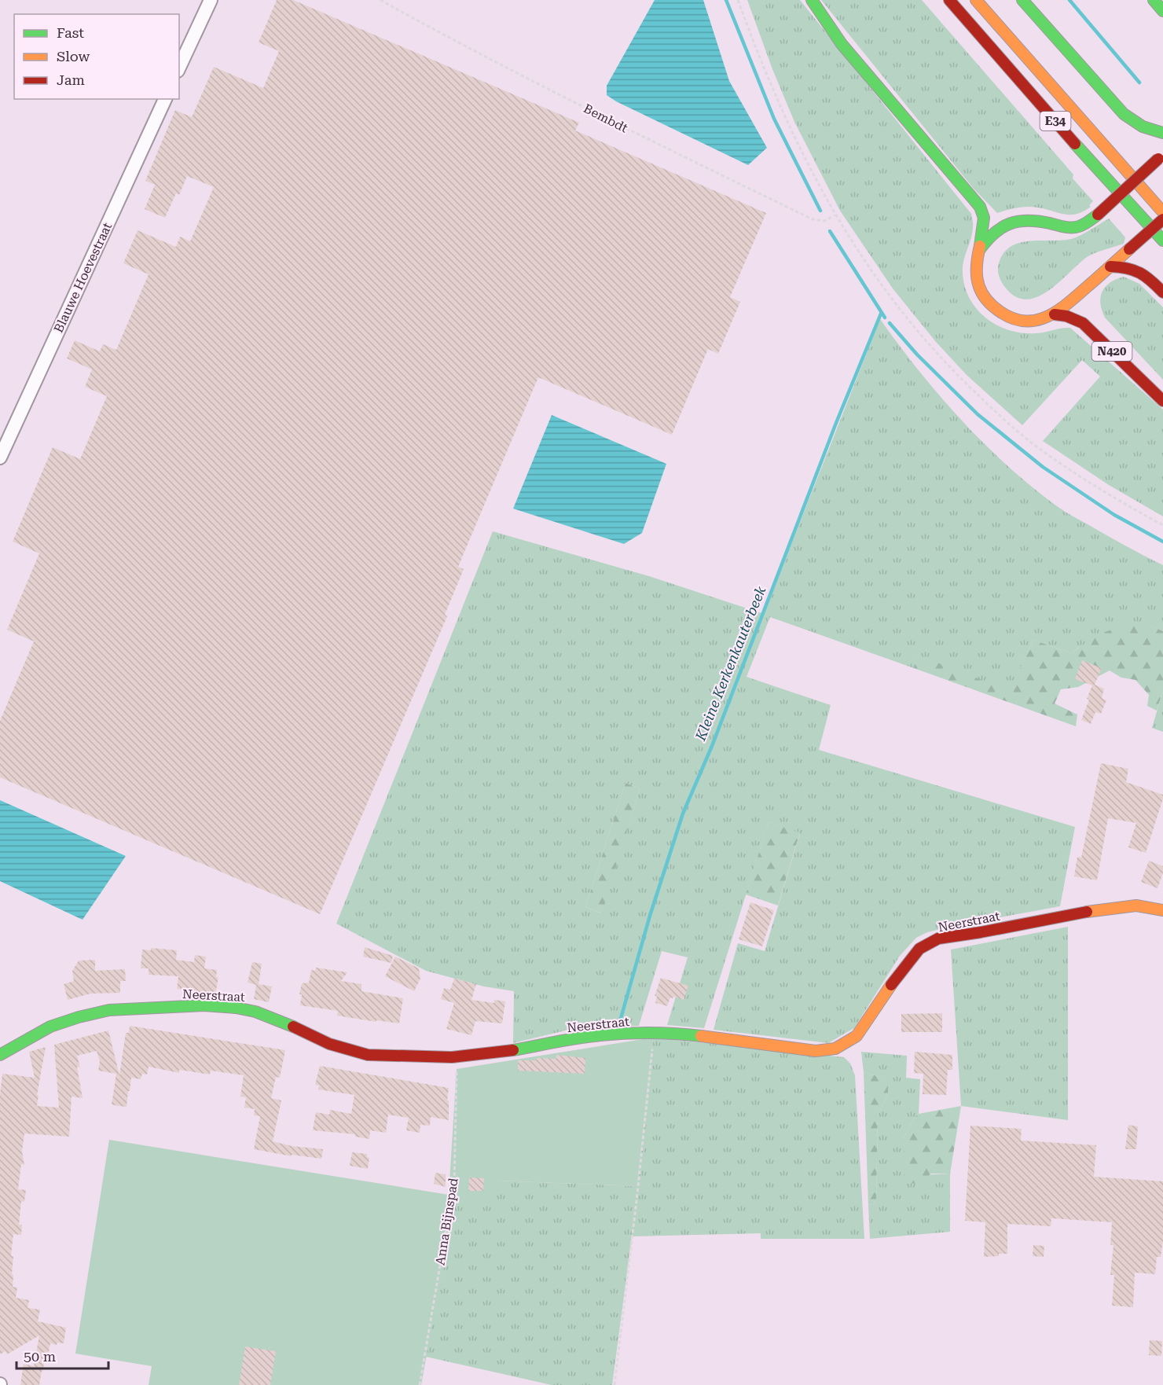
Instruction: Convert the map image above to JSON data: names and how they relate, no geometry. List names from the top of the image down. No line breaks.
{"streets":{"main road":["E34","N420","Neerstraat"],"street":["Blauwe Hoevestraat"],"path":["Bembdt","Anna Bijnspad"]},"crossings":[["Neerstraat","Anna Bijnspad"]],"water":["Kleine Kerkenkauterbeek"],"legend":["Fast","Slow","Jam"],"scale_bar":"50 m"}
